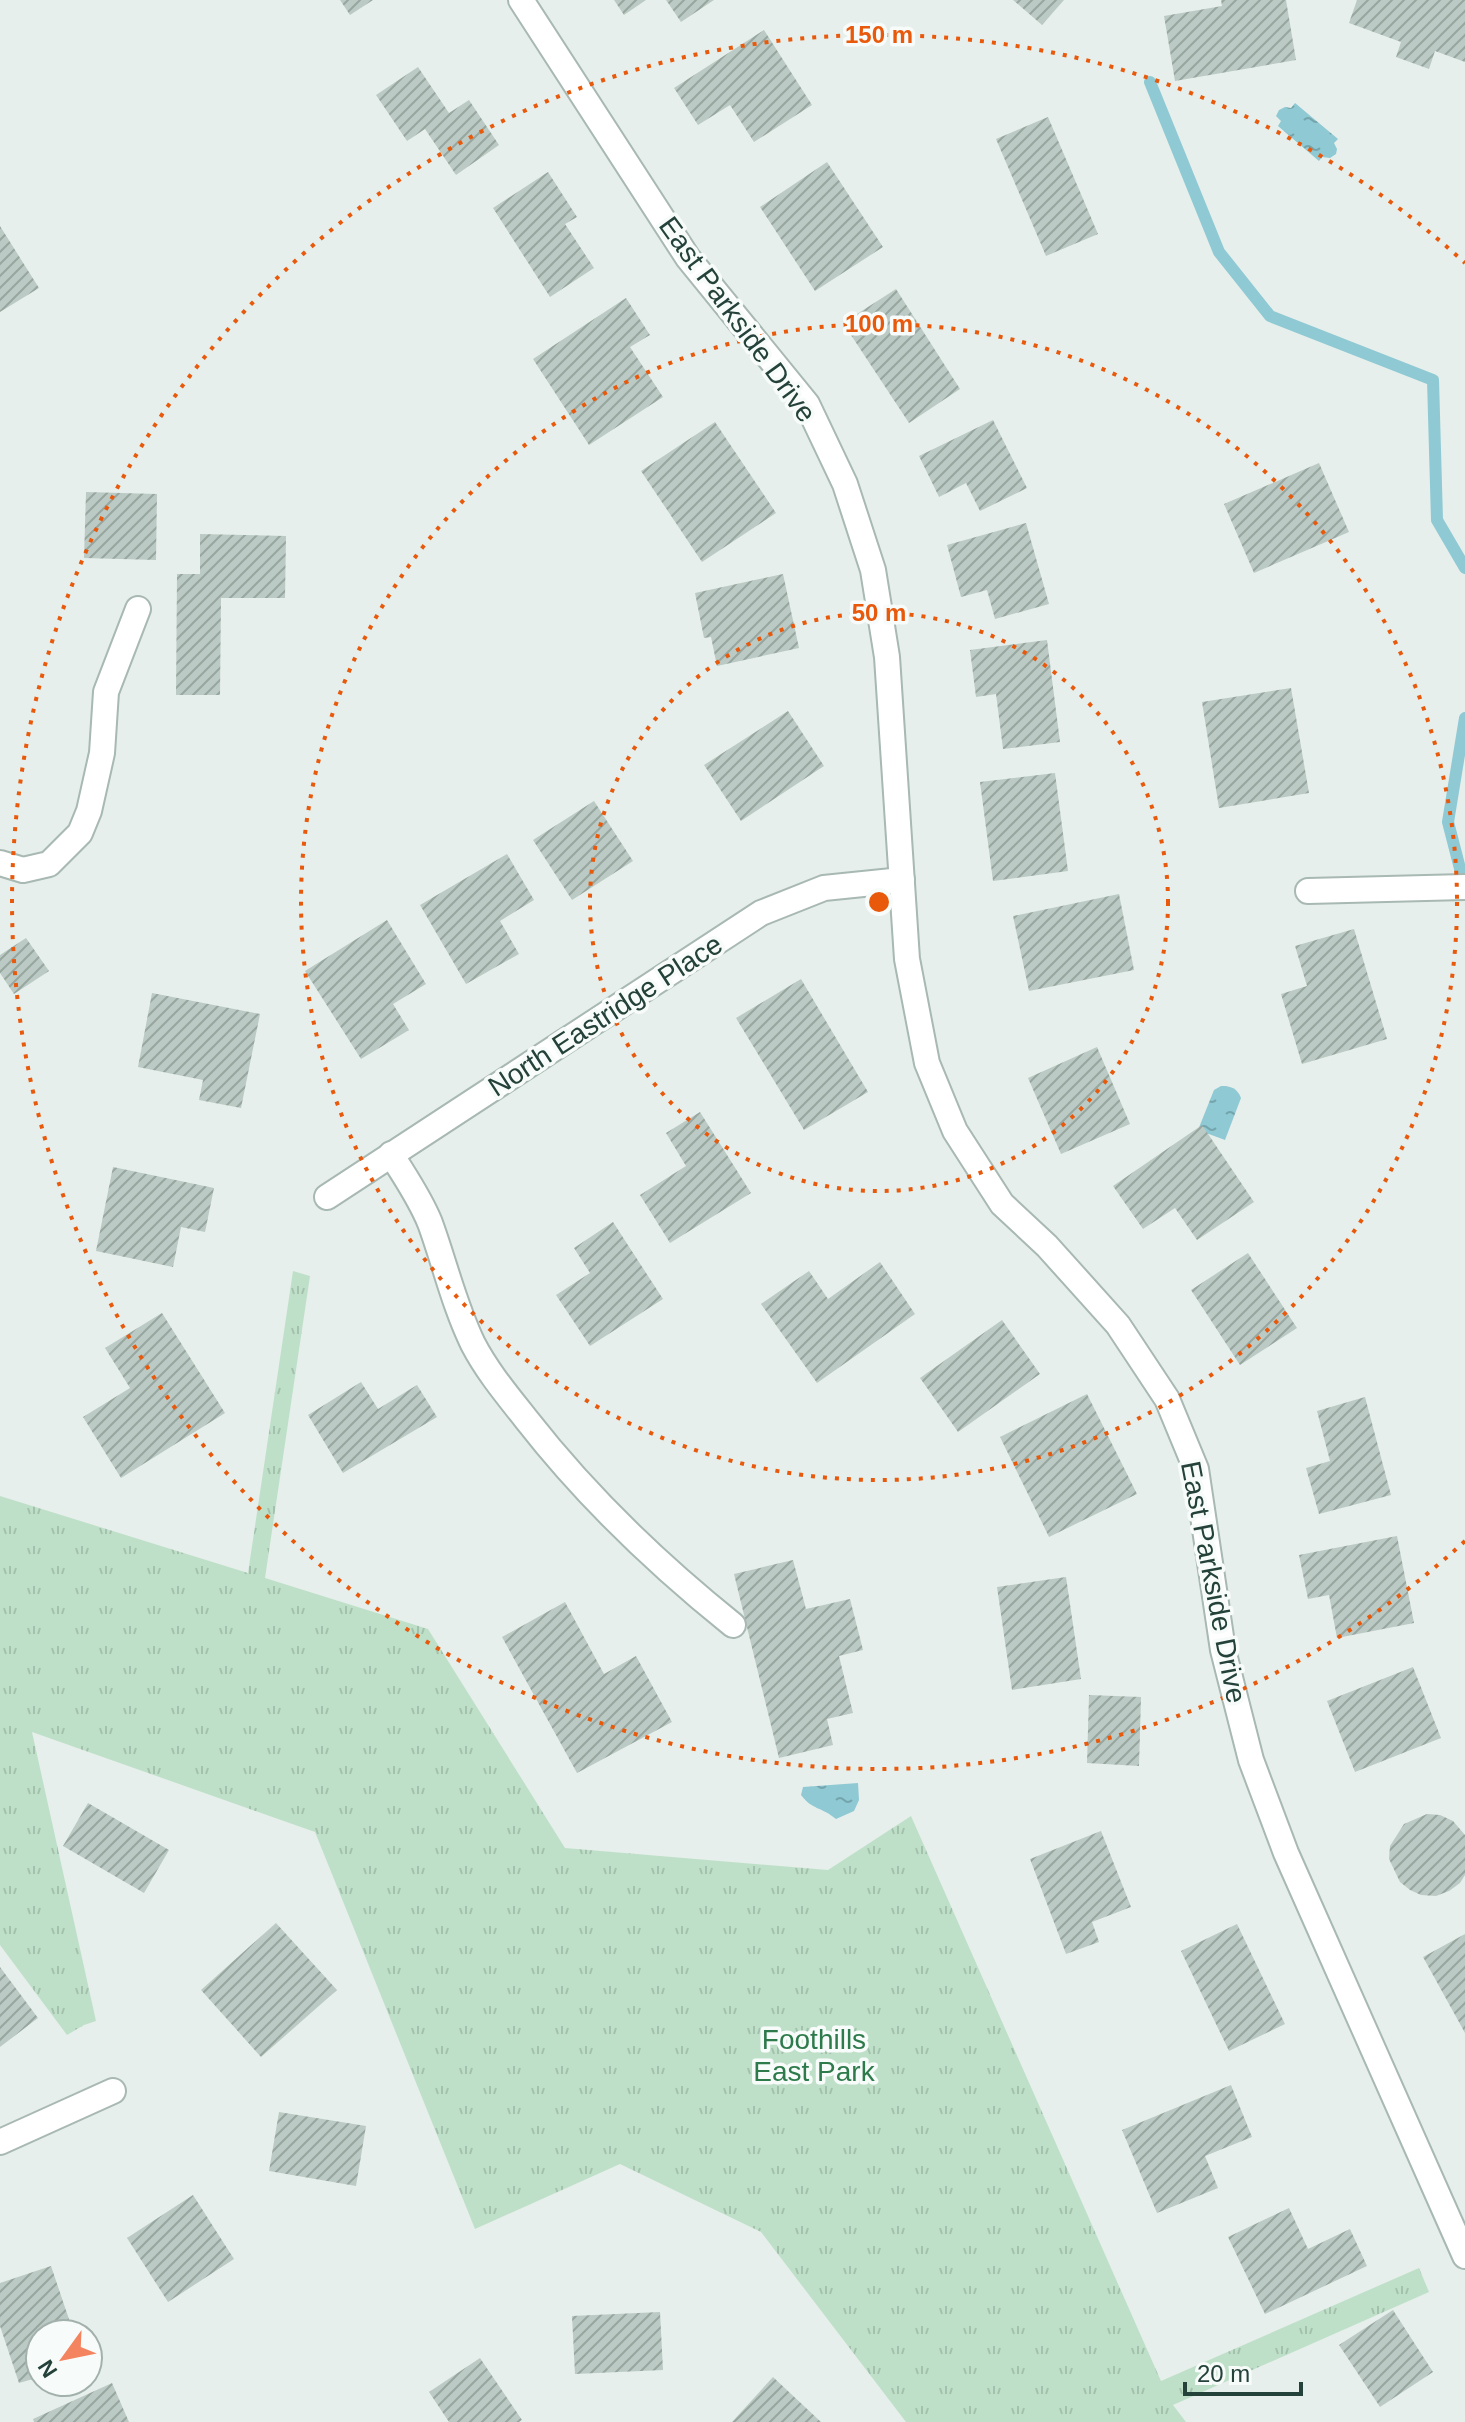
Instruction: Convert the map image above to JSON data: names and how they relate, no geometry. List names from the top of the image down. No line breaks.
{"streets":{"street":["East Parkside Drive","North Eastridge Place"]},"crossings":[["East Parkside Drive","North Eastridge Place"]],"parks":["Foothills East Park"],"scale_bar":"20 m","north":"bottom left","rings":["150 m","100 m","50 m"]}
